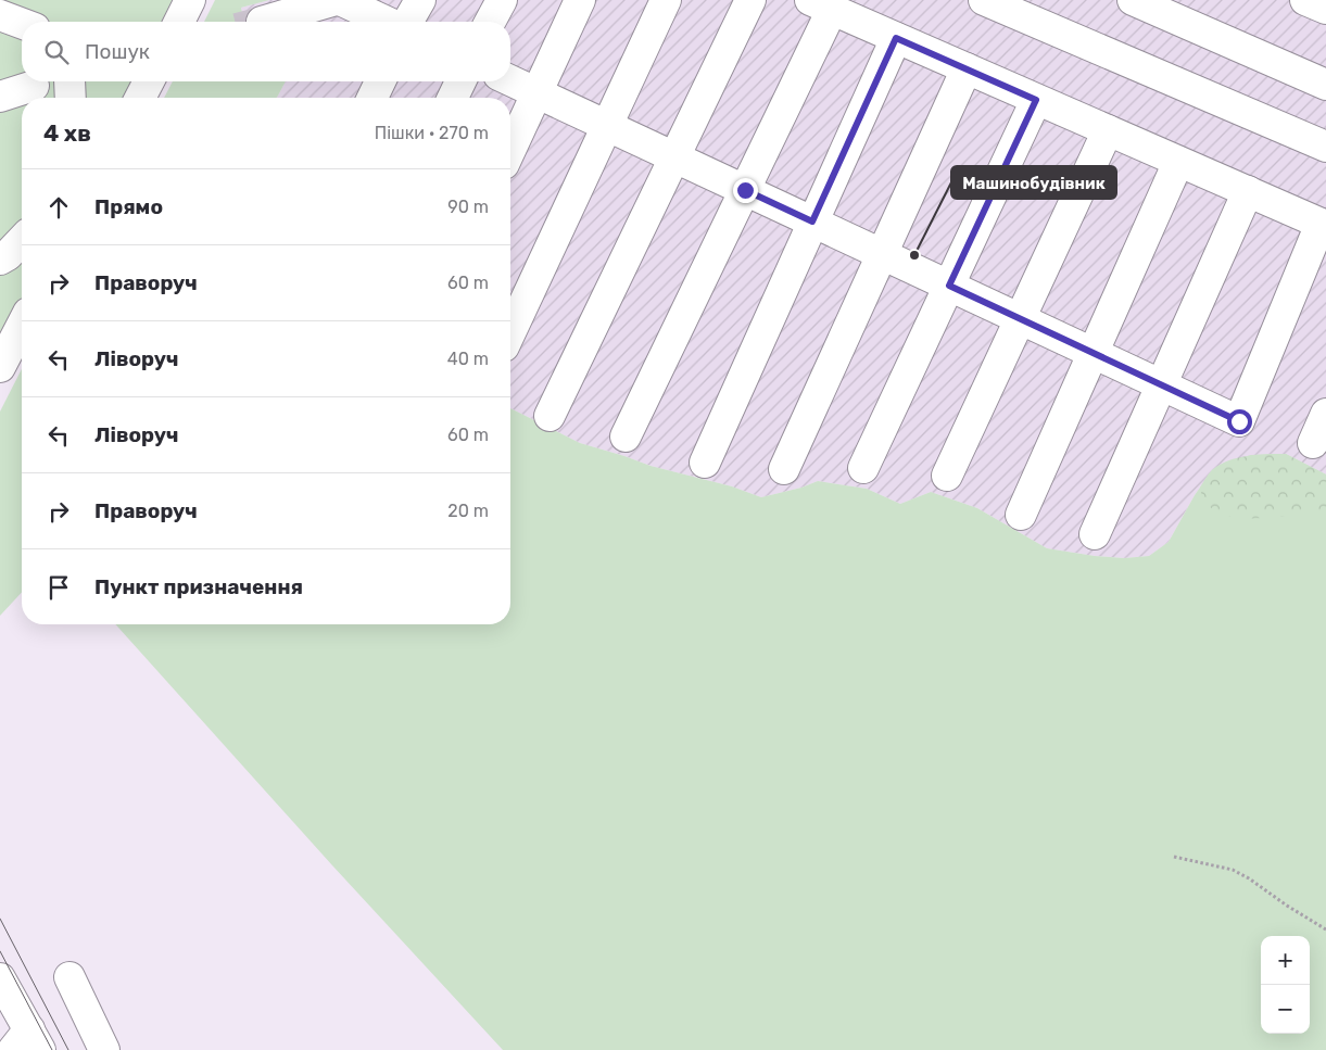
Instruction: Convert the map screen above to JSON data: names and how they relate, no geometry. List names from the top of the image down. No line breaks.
{"places":["Машинобудівник"],"page":{"search":"Пошук","heading":["4 хв","Пішки · 270 m"],"list":[["Прямо","90 m"],["Праворуч","60 m"],["Ліворуч","40 m"],["Ліворуч","60 m"],["Праворуч","20 m"],"Пункт призначення"],"map_buttons":["+","−"]}}
